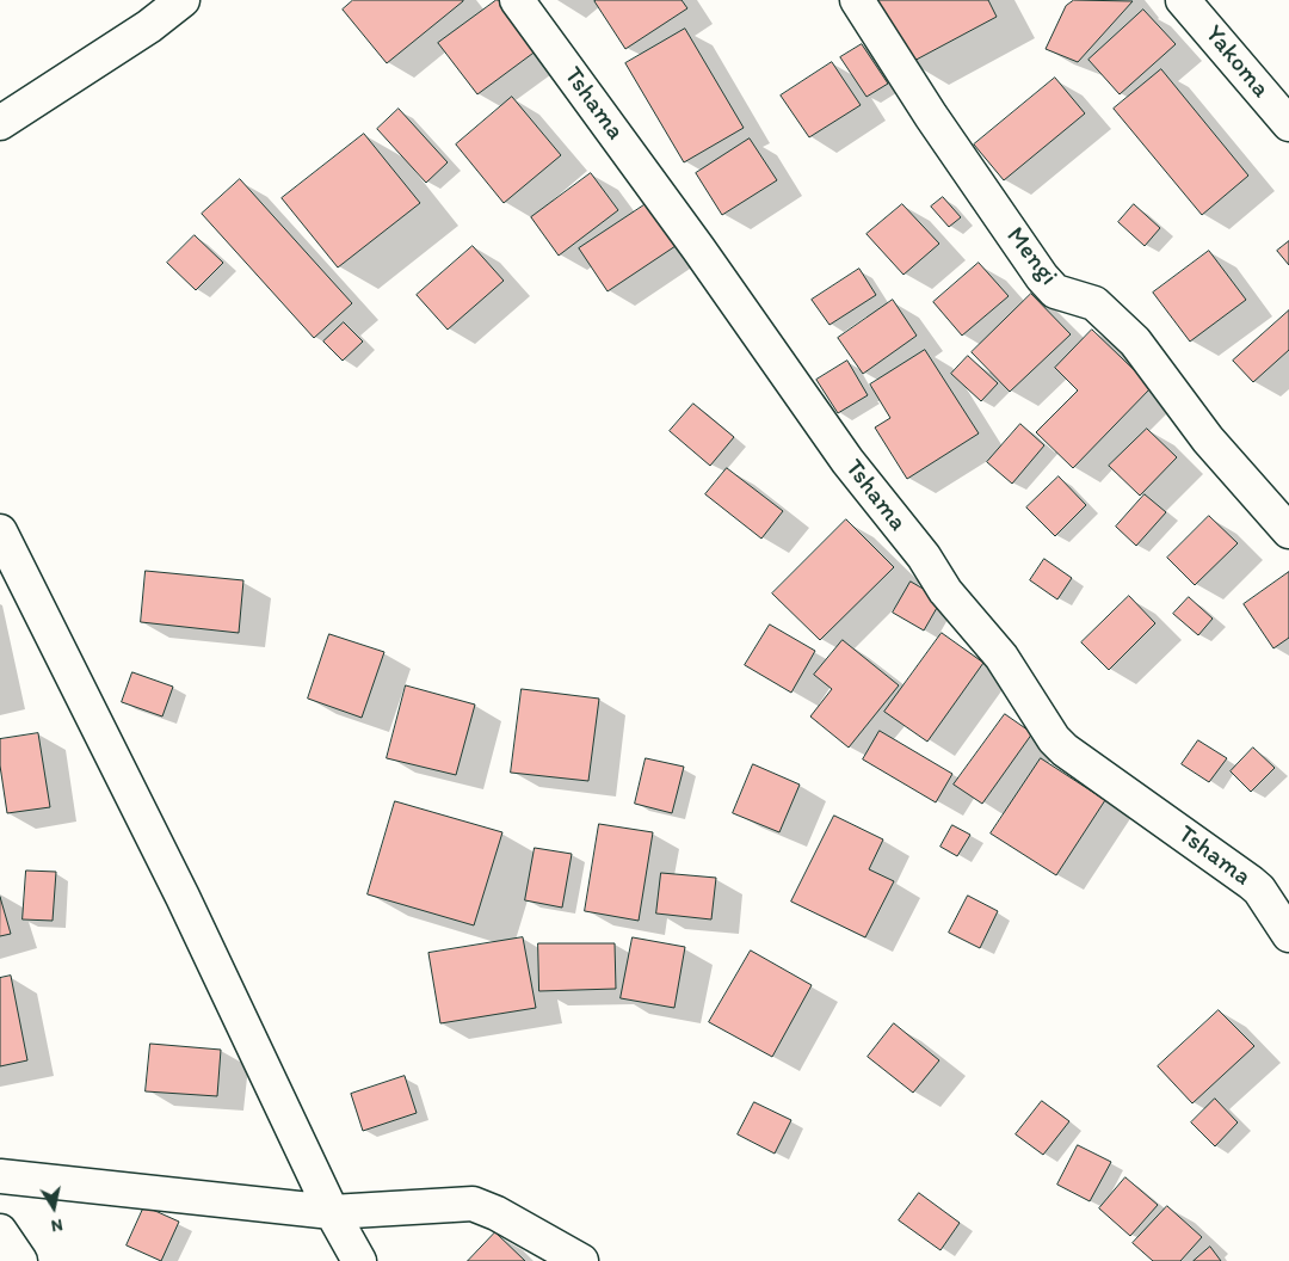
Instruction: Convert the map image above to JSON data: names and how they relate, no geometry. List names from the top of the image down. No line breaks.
{"streets":{"street":["Yakoma","Tshama","Mengi"]},"north":"bottom"}
